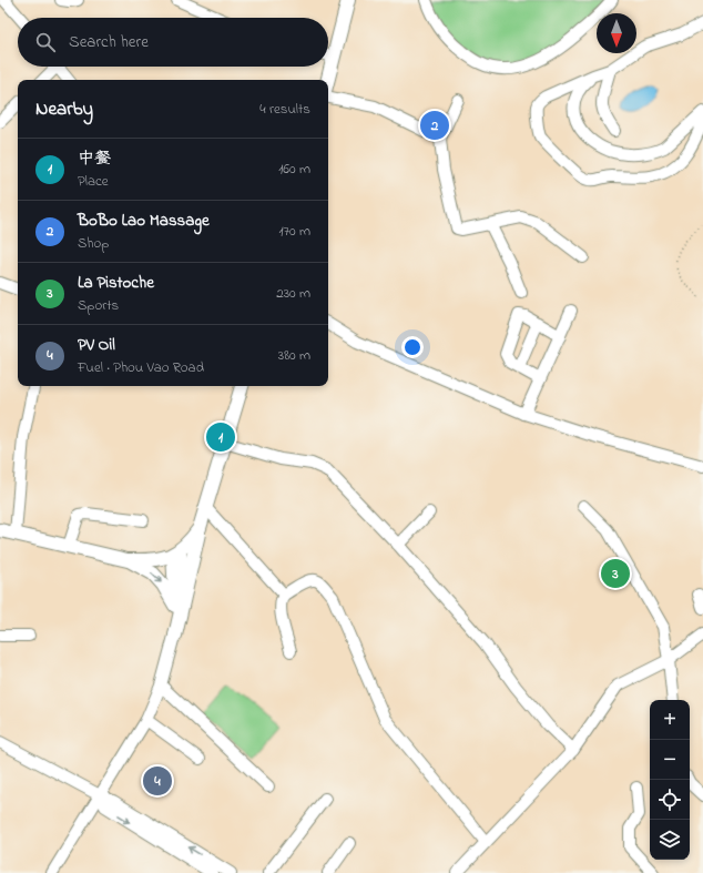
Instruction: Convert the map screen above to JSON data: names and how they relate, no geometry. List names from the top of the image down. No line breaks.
{"north":"bottom","page":{"search":"Search here","heading":["Nearby","4 results"],"pins":["2","1","3","4"],"list":[{"mark":"1","name":"中餐","note":"Place","value":"160 m"},{"mark":"2","name":"BoBo Lao Massage","note":"Shop","value":"170 m"},{"mark":"3","name":"La Pistoche","note":"Sports","value":"230 m"},{"mark":"4","name":"PV Oil","note":"Fuel · Phou Vao Road","value":"380 m"}],"map_buttons":["+","−"]}}
